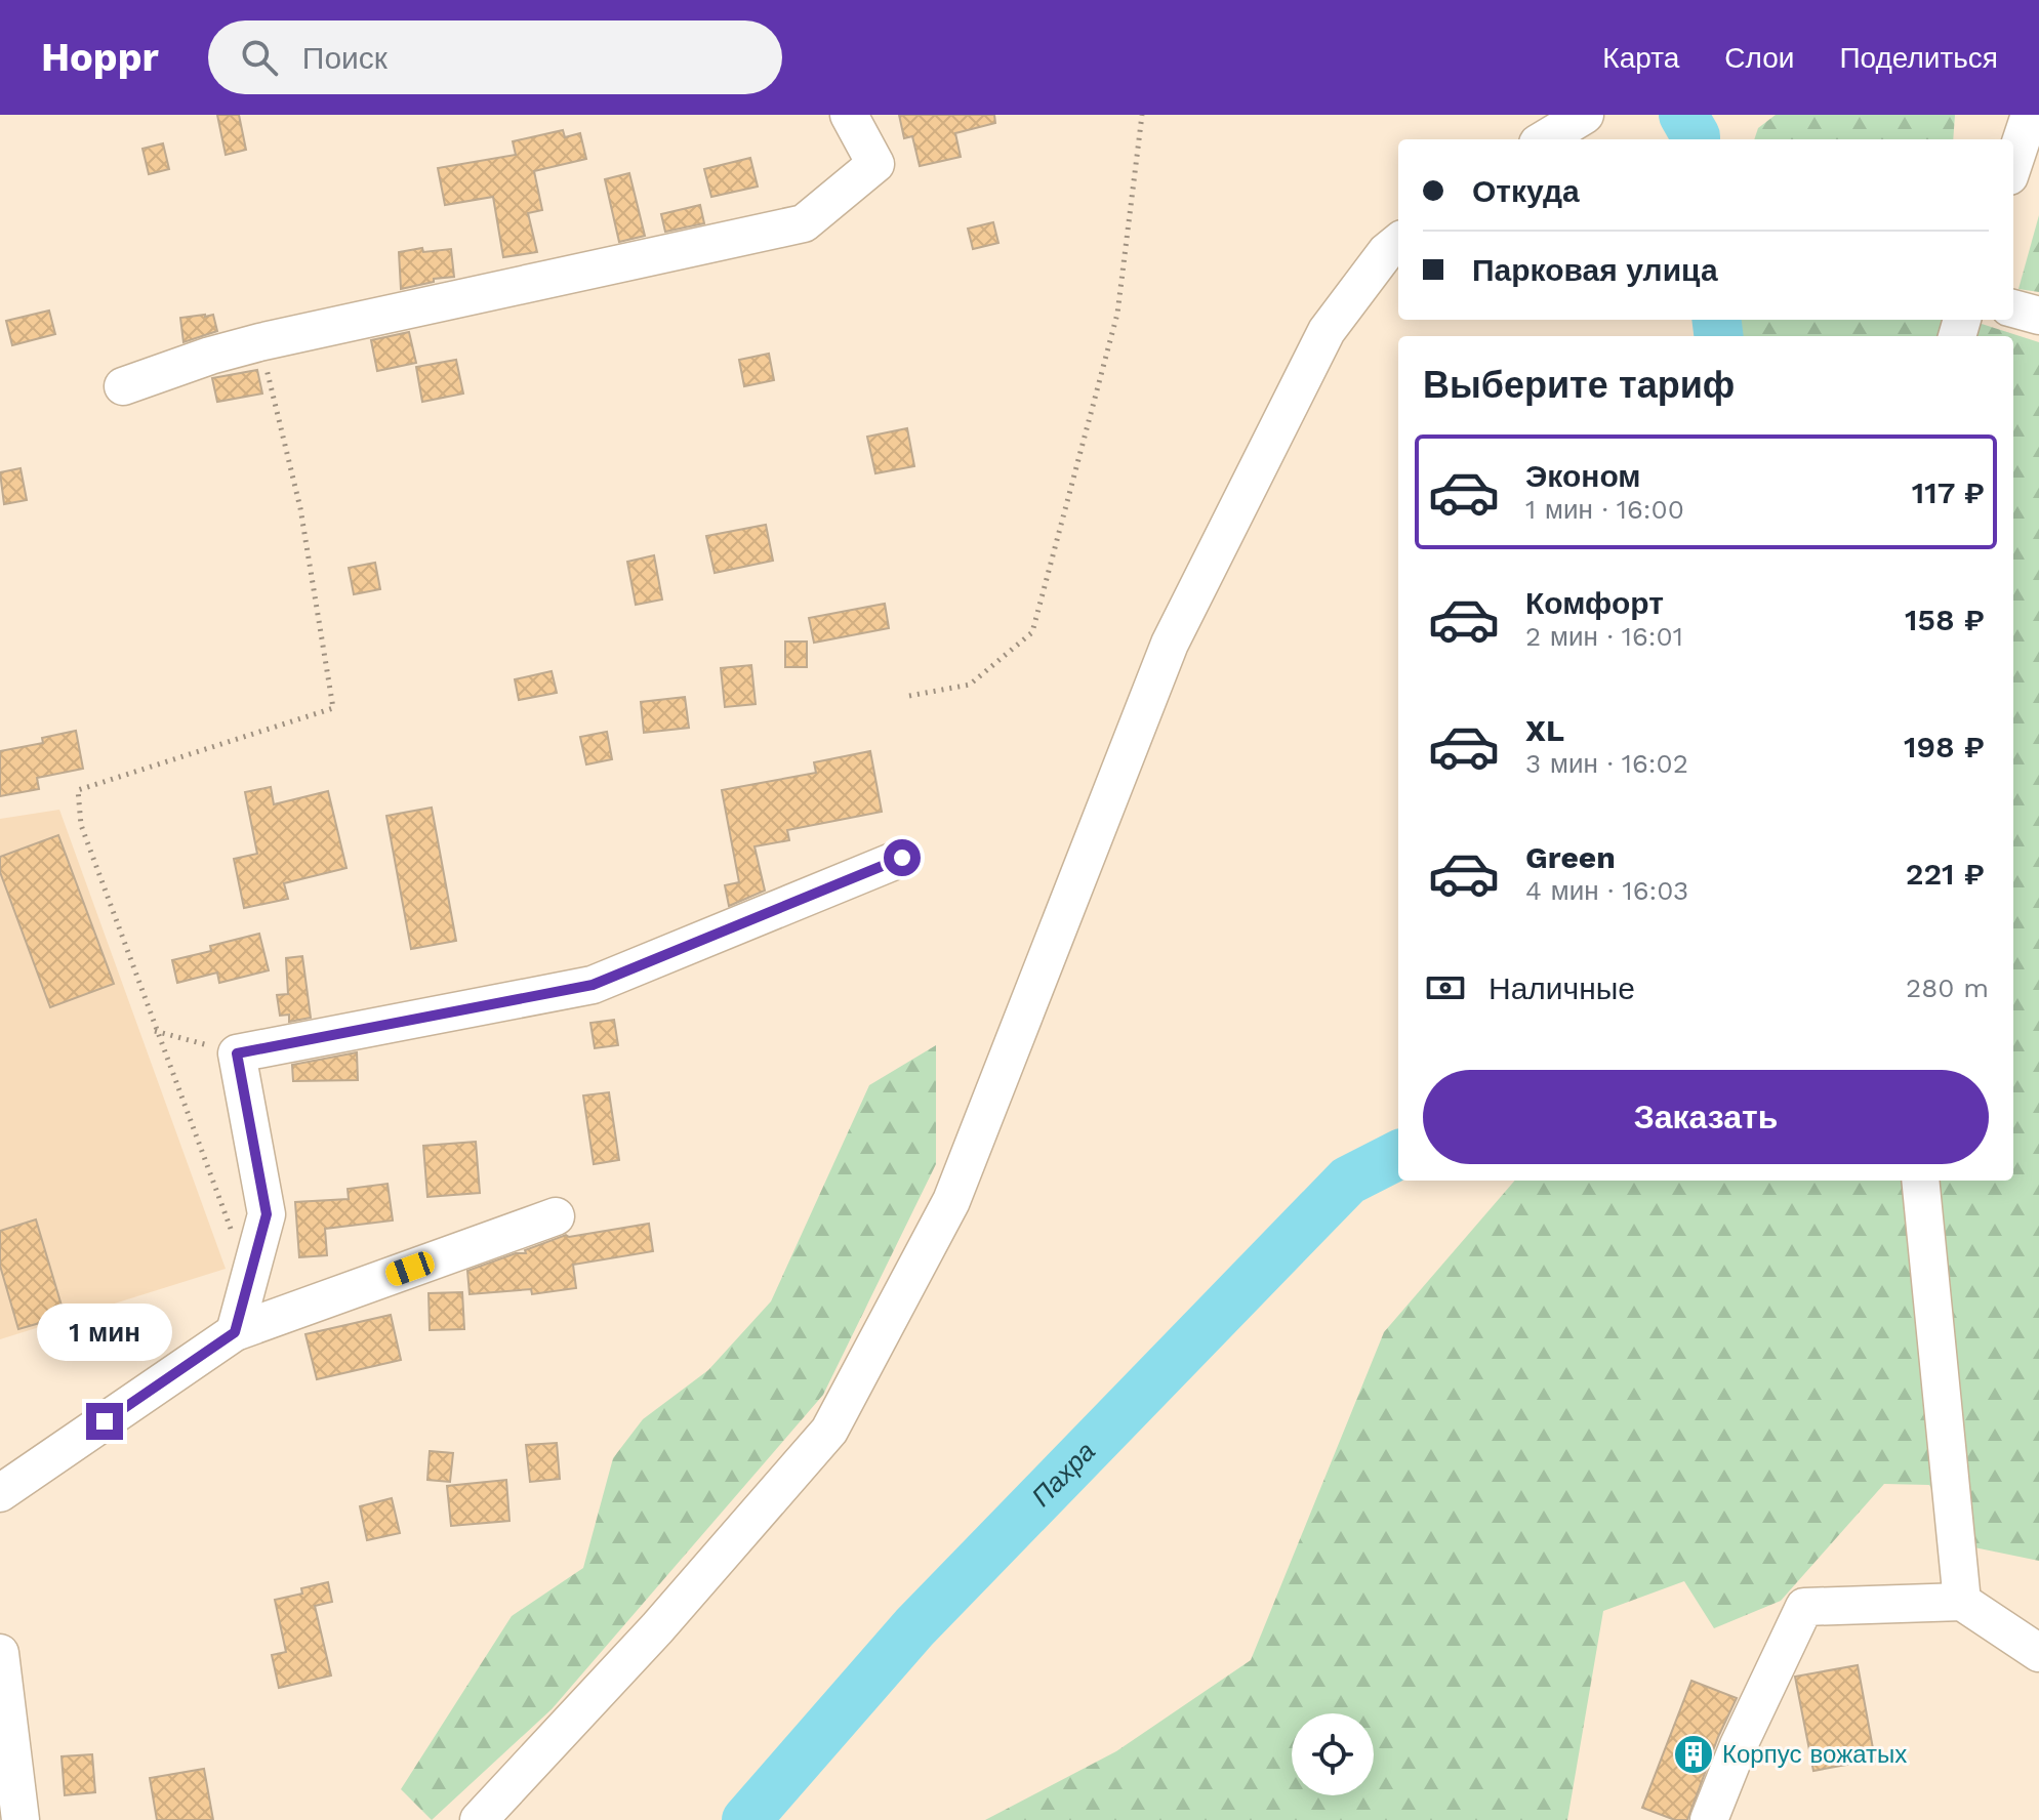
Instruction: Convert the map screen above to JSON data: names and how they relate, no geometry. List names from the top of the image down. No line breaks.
{"water":["Пахра"],"places":{"building":["Корпус вожатых"]},"page":{"header":"Hoppr","search":"Поиск","nav":["Карта","Слои","Поделиться"],"banner":["Откуда","Парковая улица"],"heading":"Выберите тариф","list":[{"name":"Эконом","note":"1 мин · 16:00","value":"117 ₽"},{"name":"Комфорт","note":"2 мин · 16:01","value":"158 ₽"},{"name":"XL","note":"3 мин · 16:02","value":"198 ₽"},{"name":"Green","note":"4 мин · 16:03","value":"221 ₽"}],"pay":["Наличные","280 m"],"buttons":"Заказать","bubble":"1 мин"}}
